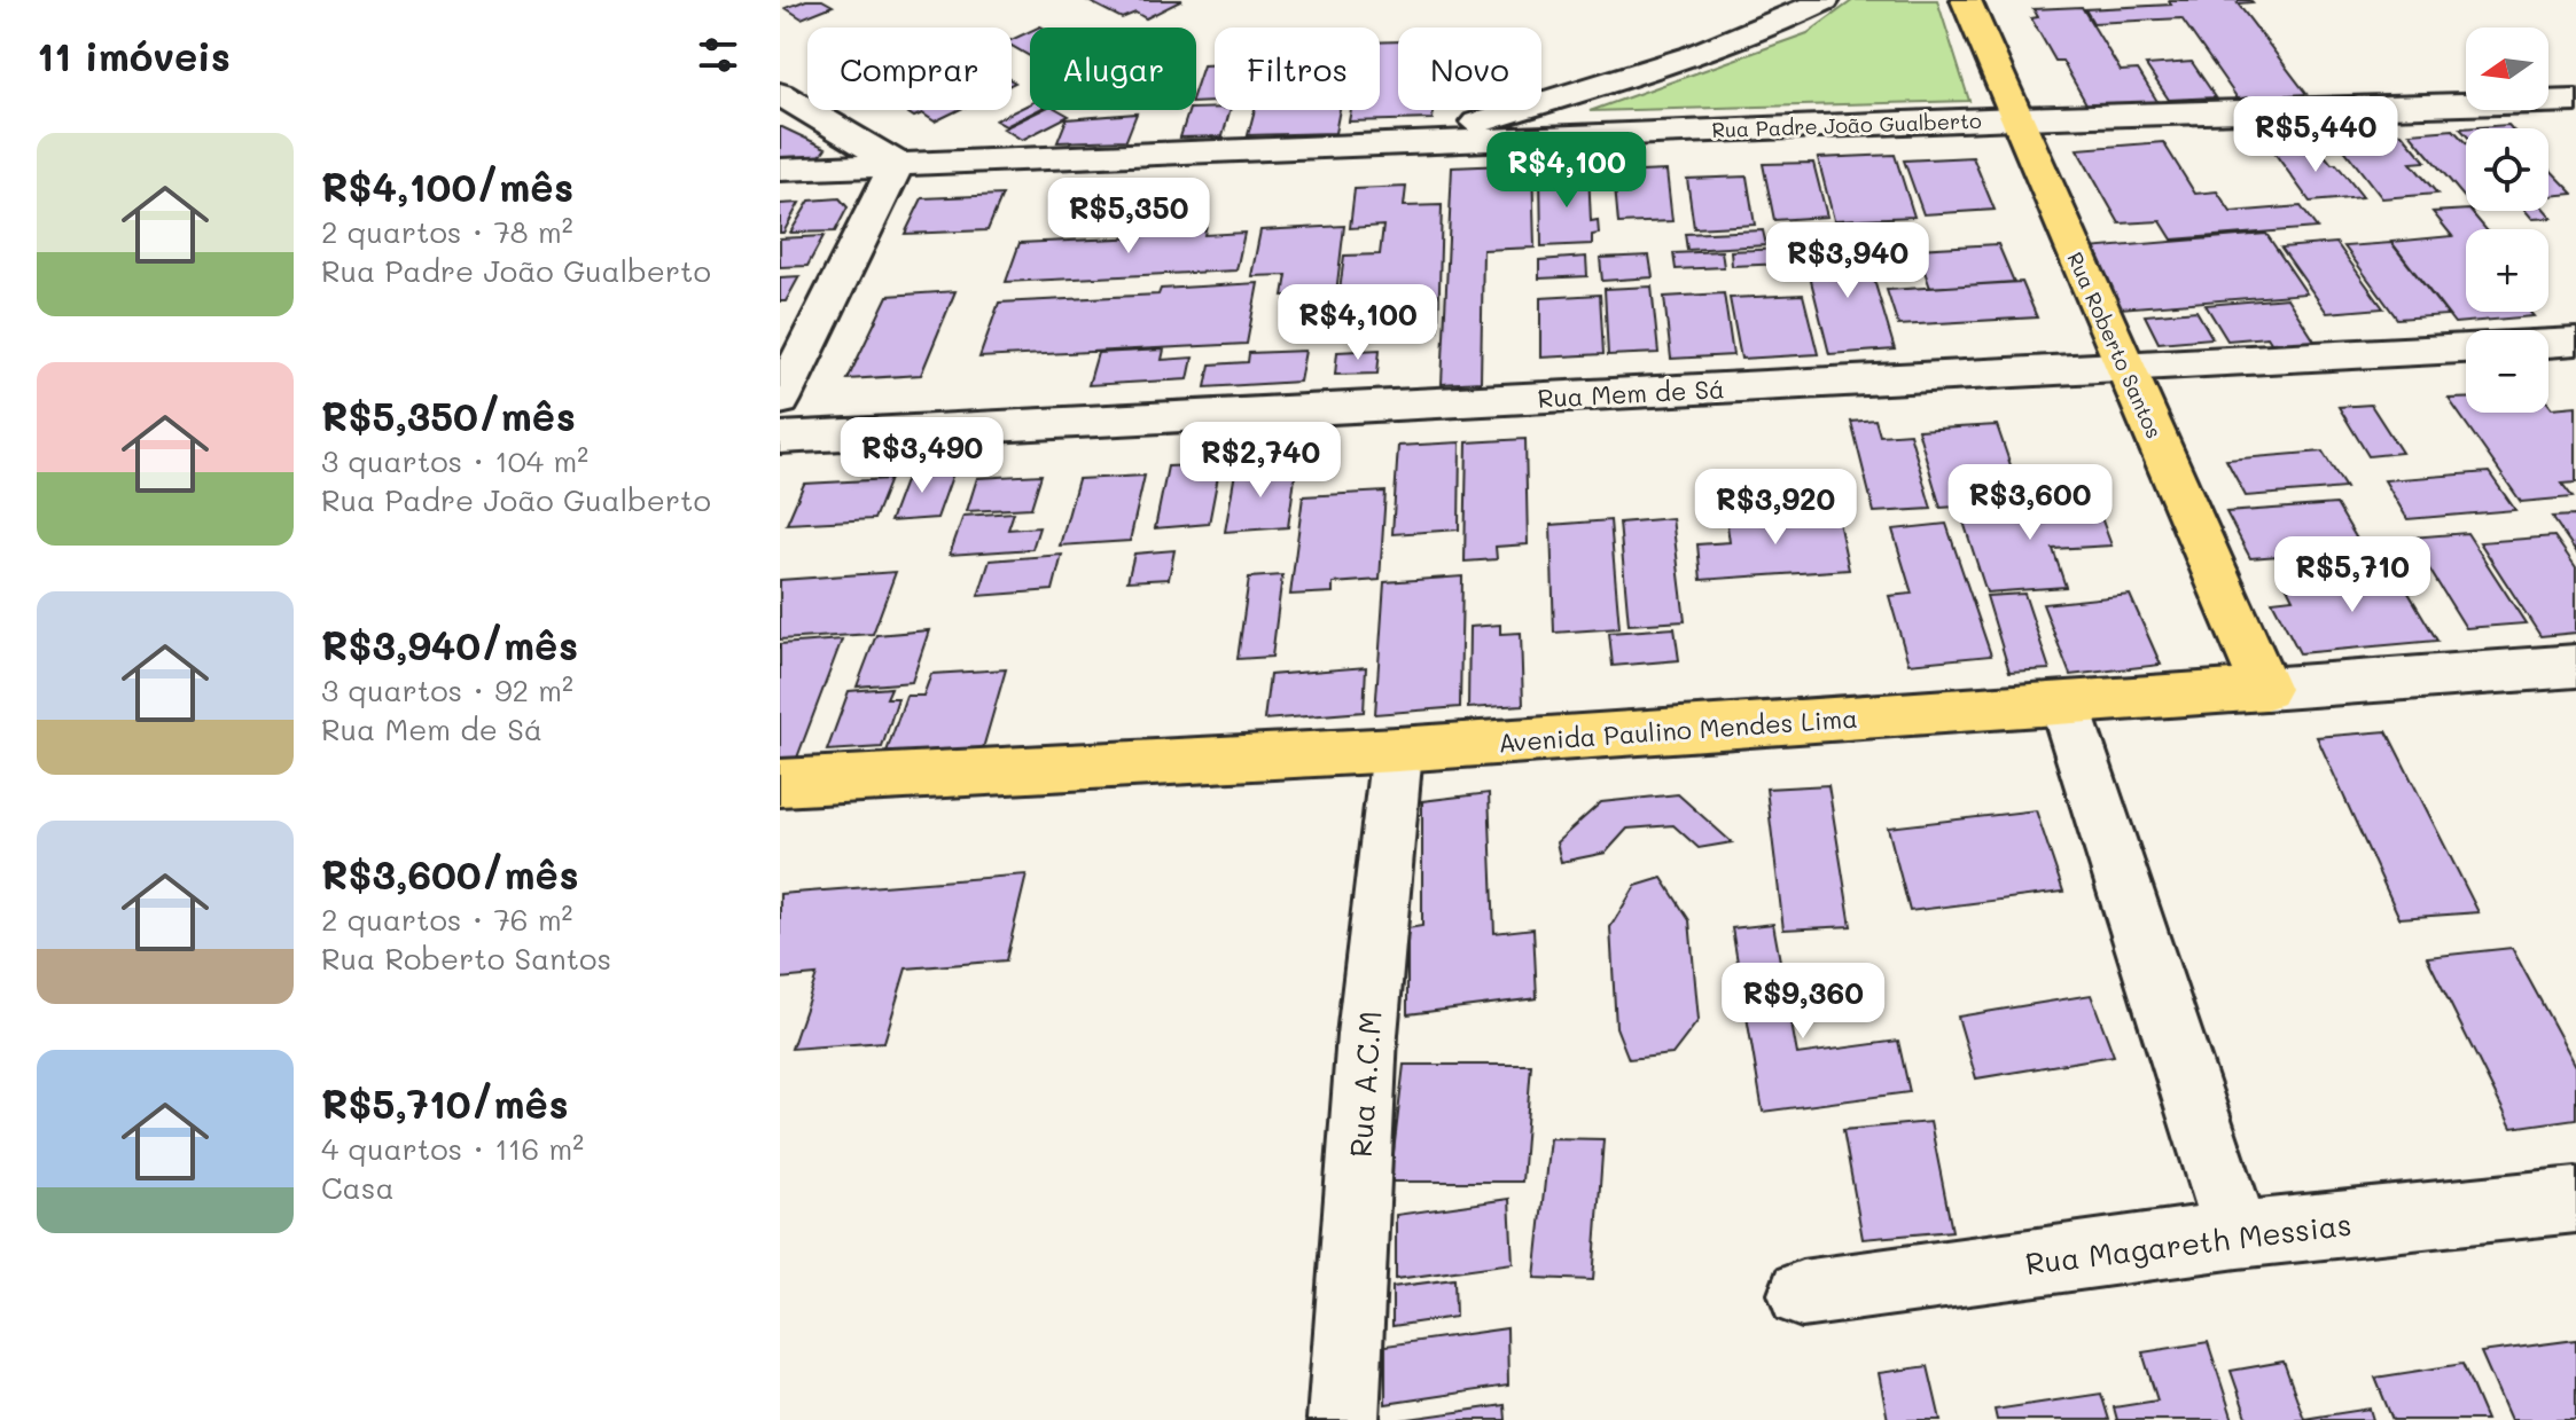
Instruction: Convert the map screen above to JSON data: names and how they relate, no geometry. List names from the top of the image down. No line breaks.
{"streets":{"main road":["Rua Roberto Santos","Avenida Paulino Mendes Lima"],"street":["Rua Padre João Gualberto","Rua Mem de Sá","Rua A.C.M","Rua Magareth Messias"]},"crossings":[["Rua Padre João Gualberto","Rua Roberto Santos"],["Rua Roberto Santos","Rua Mem de Sá"],["Rua Roberto Santos","Avenida Paulino Mendes Lima"],["Avenida Paulino Mendes Lima","Rua A.C.M"]],"north":"left","page":{"heading":"11 imóveis","map_buttons":["+","−"],"chip":["Comprar","Alugar","Filtros","Novo"],"price":["R$5,440","R$4,100","R$5,350","R$3,940","R$4,100","R$3,490","R$2,740","R$3,600","R$3,920","R$5,710","R$9,360"],"list":[{"name":"R$4,100/mês","note":"2 quartos · 78 m² · Rua Padre João Gualberto"},{"name":"R$5,350/mês","note":"3 quartos · 104 m² · Rua Padre João Gualberto"},{"name":"R$3,940/mês","note":"3 quartos · 92 m² · Rua Mem de Sá"},{"name":"R$3,600/mês","note":"2 quartos · 76 m² · Rua Roberto Santos"},{"name":"R$5,710/mês","note":"4 quartos · 116 m² · Casa"}]}}
